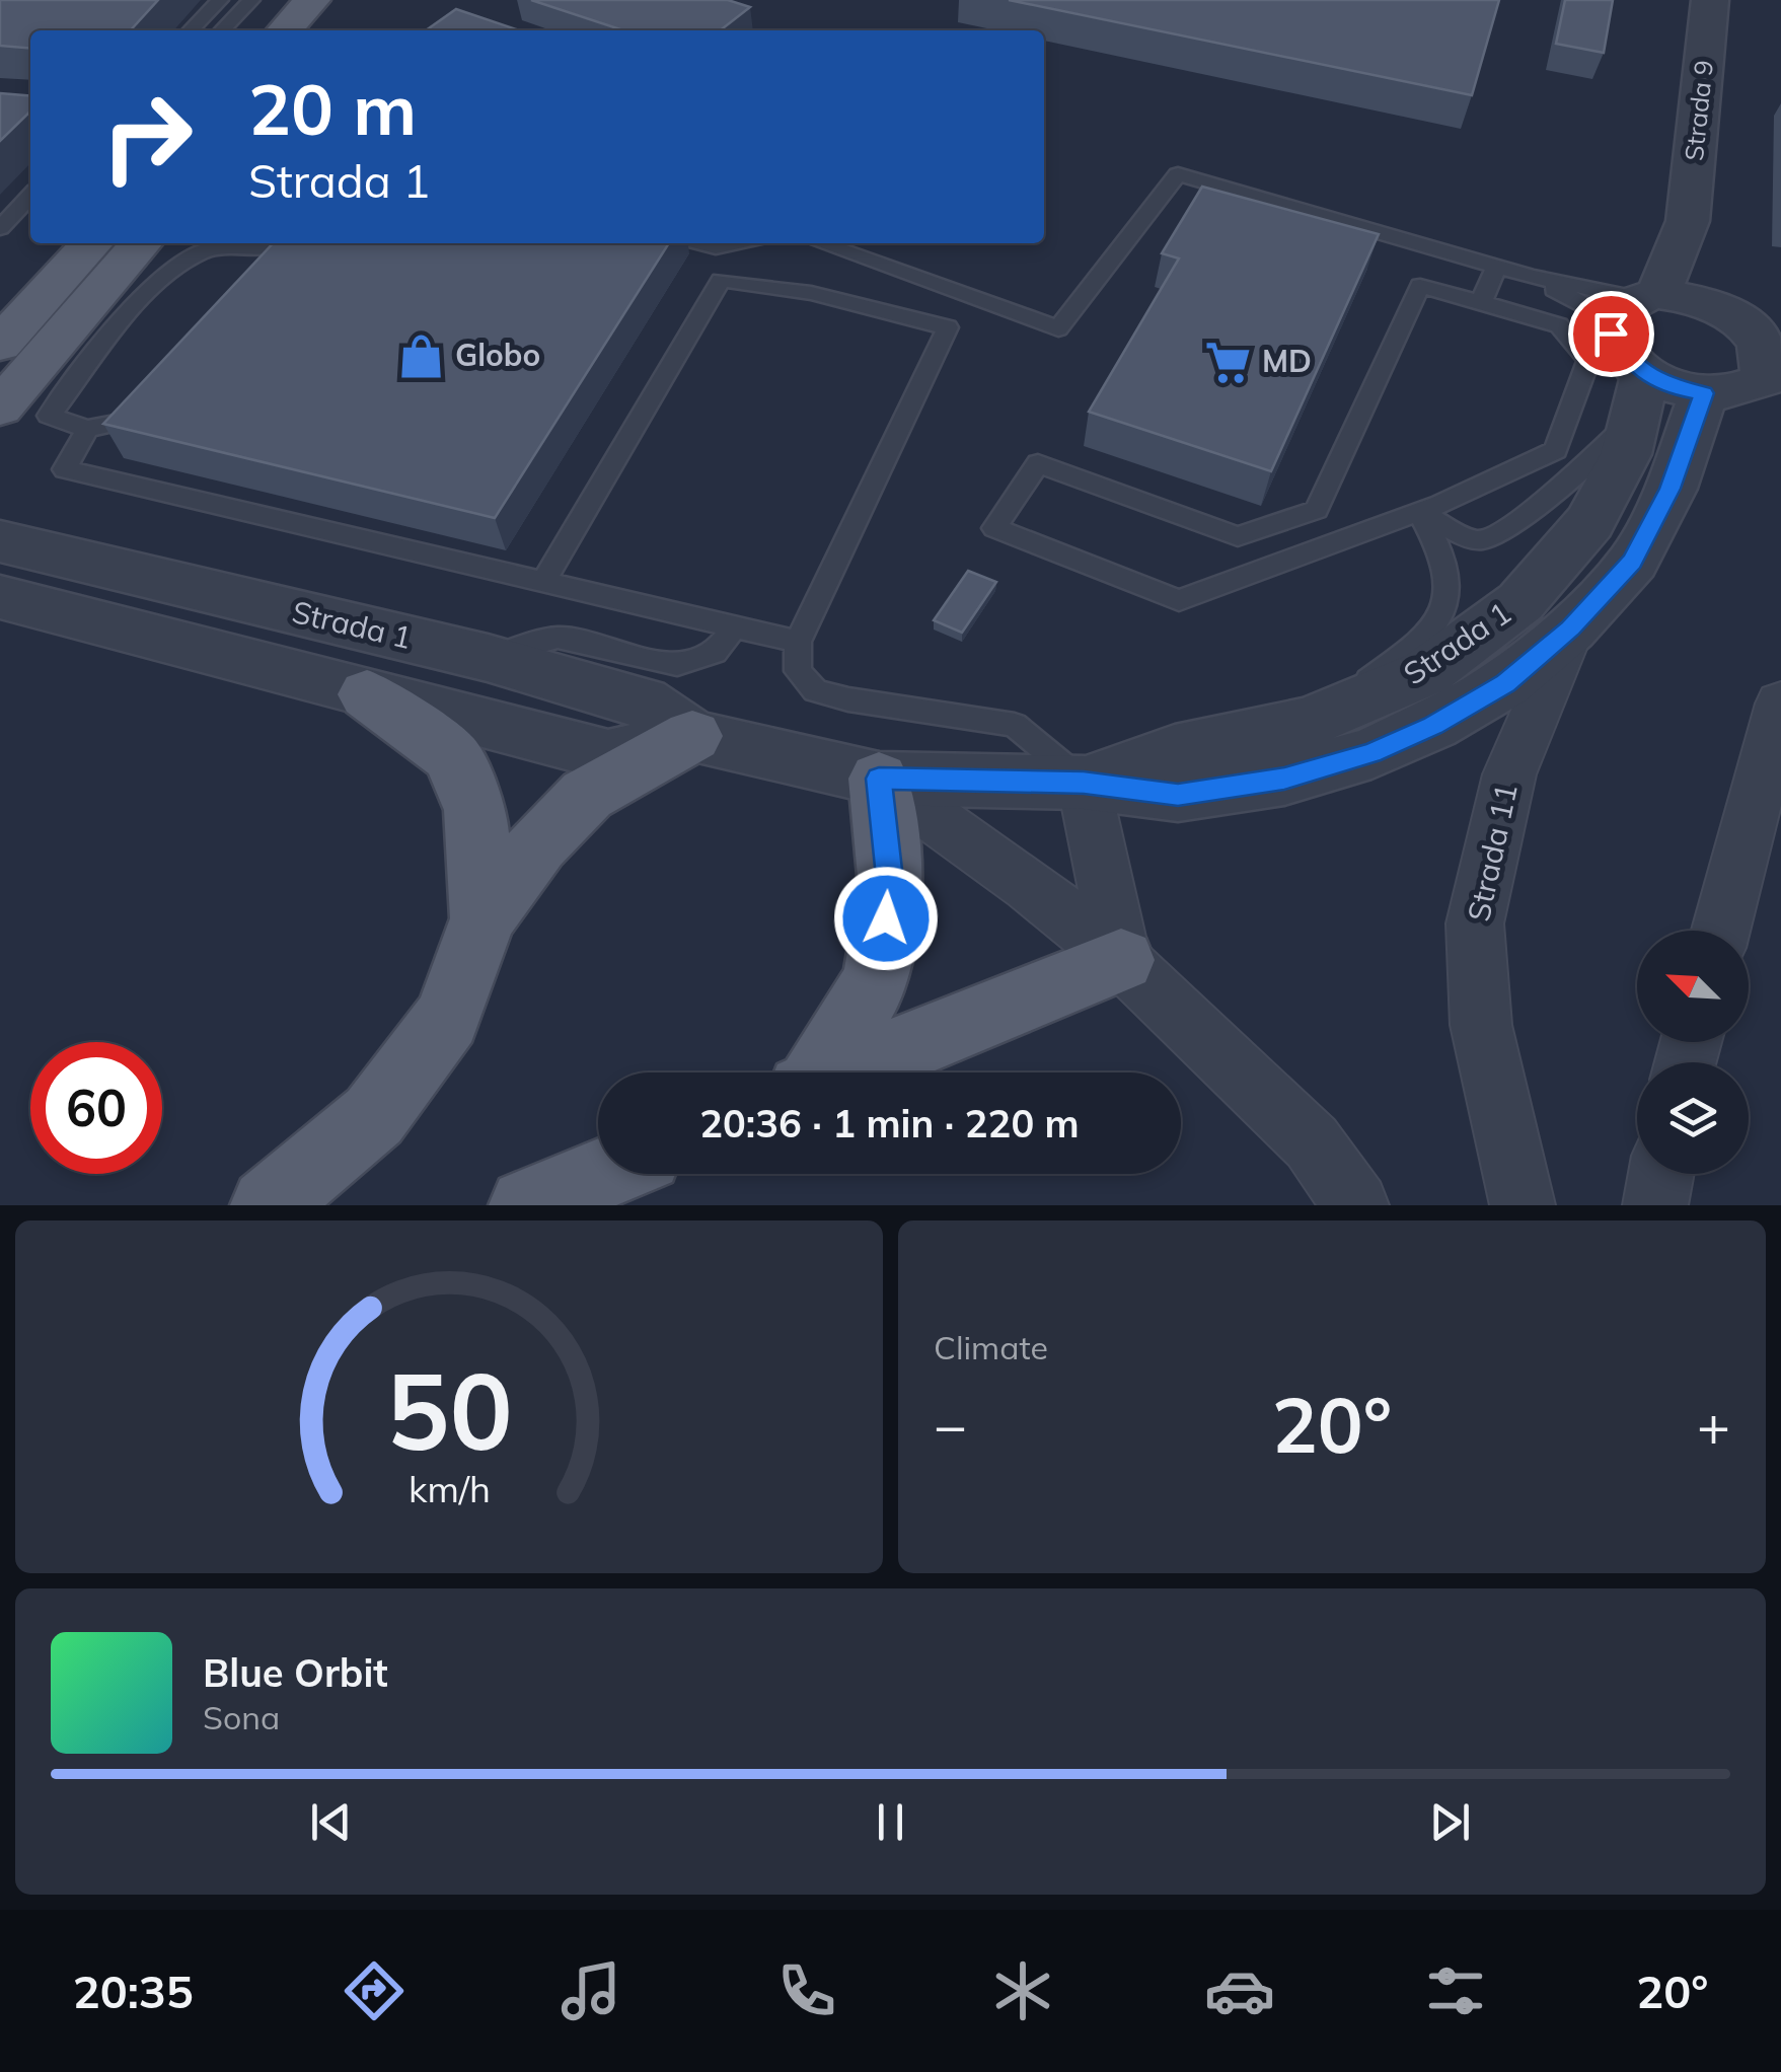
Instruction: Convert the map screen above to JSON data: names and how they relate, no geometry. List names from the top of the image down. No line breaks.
{"streets":{"street":["Strada 9","Strada 1","Strada 11"]},"crossings":[["Strada 1","Strada 11"]],"places":{"shop":["Globo"],"supermarket":["MD"]},"north":"top left","page":{"turn":["20 m","Strada 1"],"limit":"60","trip":"20:36 · 1 min · 220 m","tile":"Climate","heat":["−","20°","+"],"song":["Blue Orbit","Sona"],"tabs":["20:35","20°"],"gauge":["50","km/h"]}}
